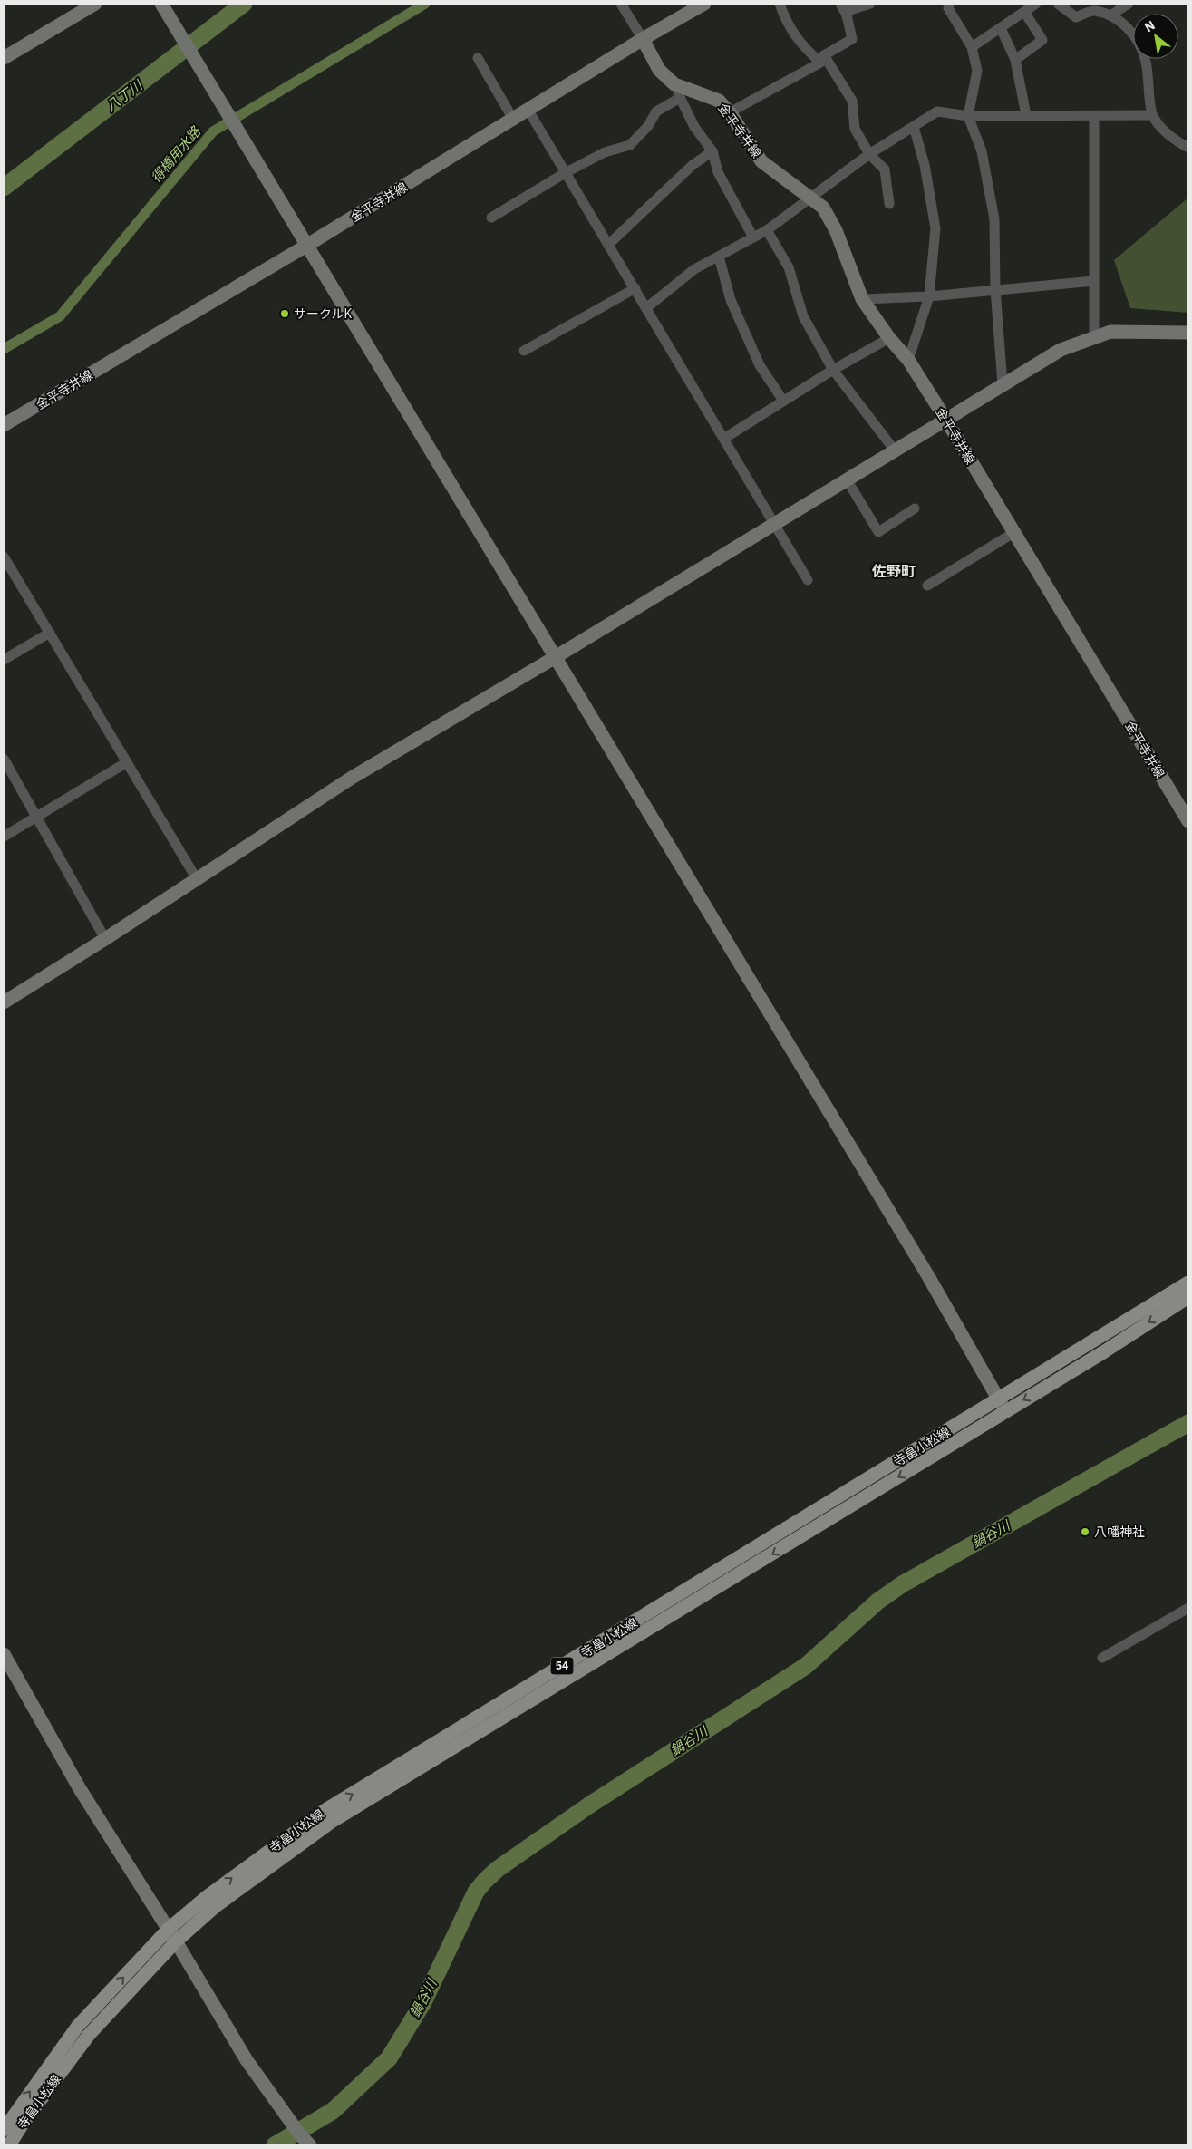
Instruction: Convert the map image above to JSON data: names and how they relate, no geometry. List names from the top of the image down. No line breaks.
{"streets":{"main road":["寺畠小松線","54"],"street":["金平寺井線"]},"districts":["佐野町"],"water":["八丁川","得橋用水路","鍋谷川"],"places":["サークルK","八幡神社"],"north":"top left"}
